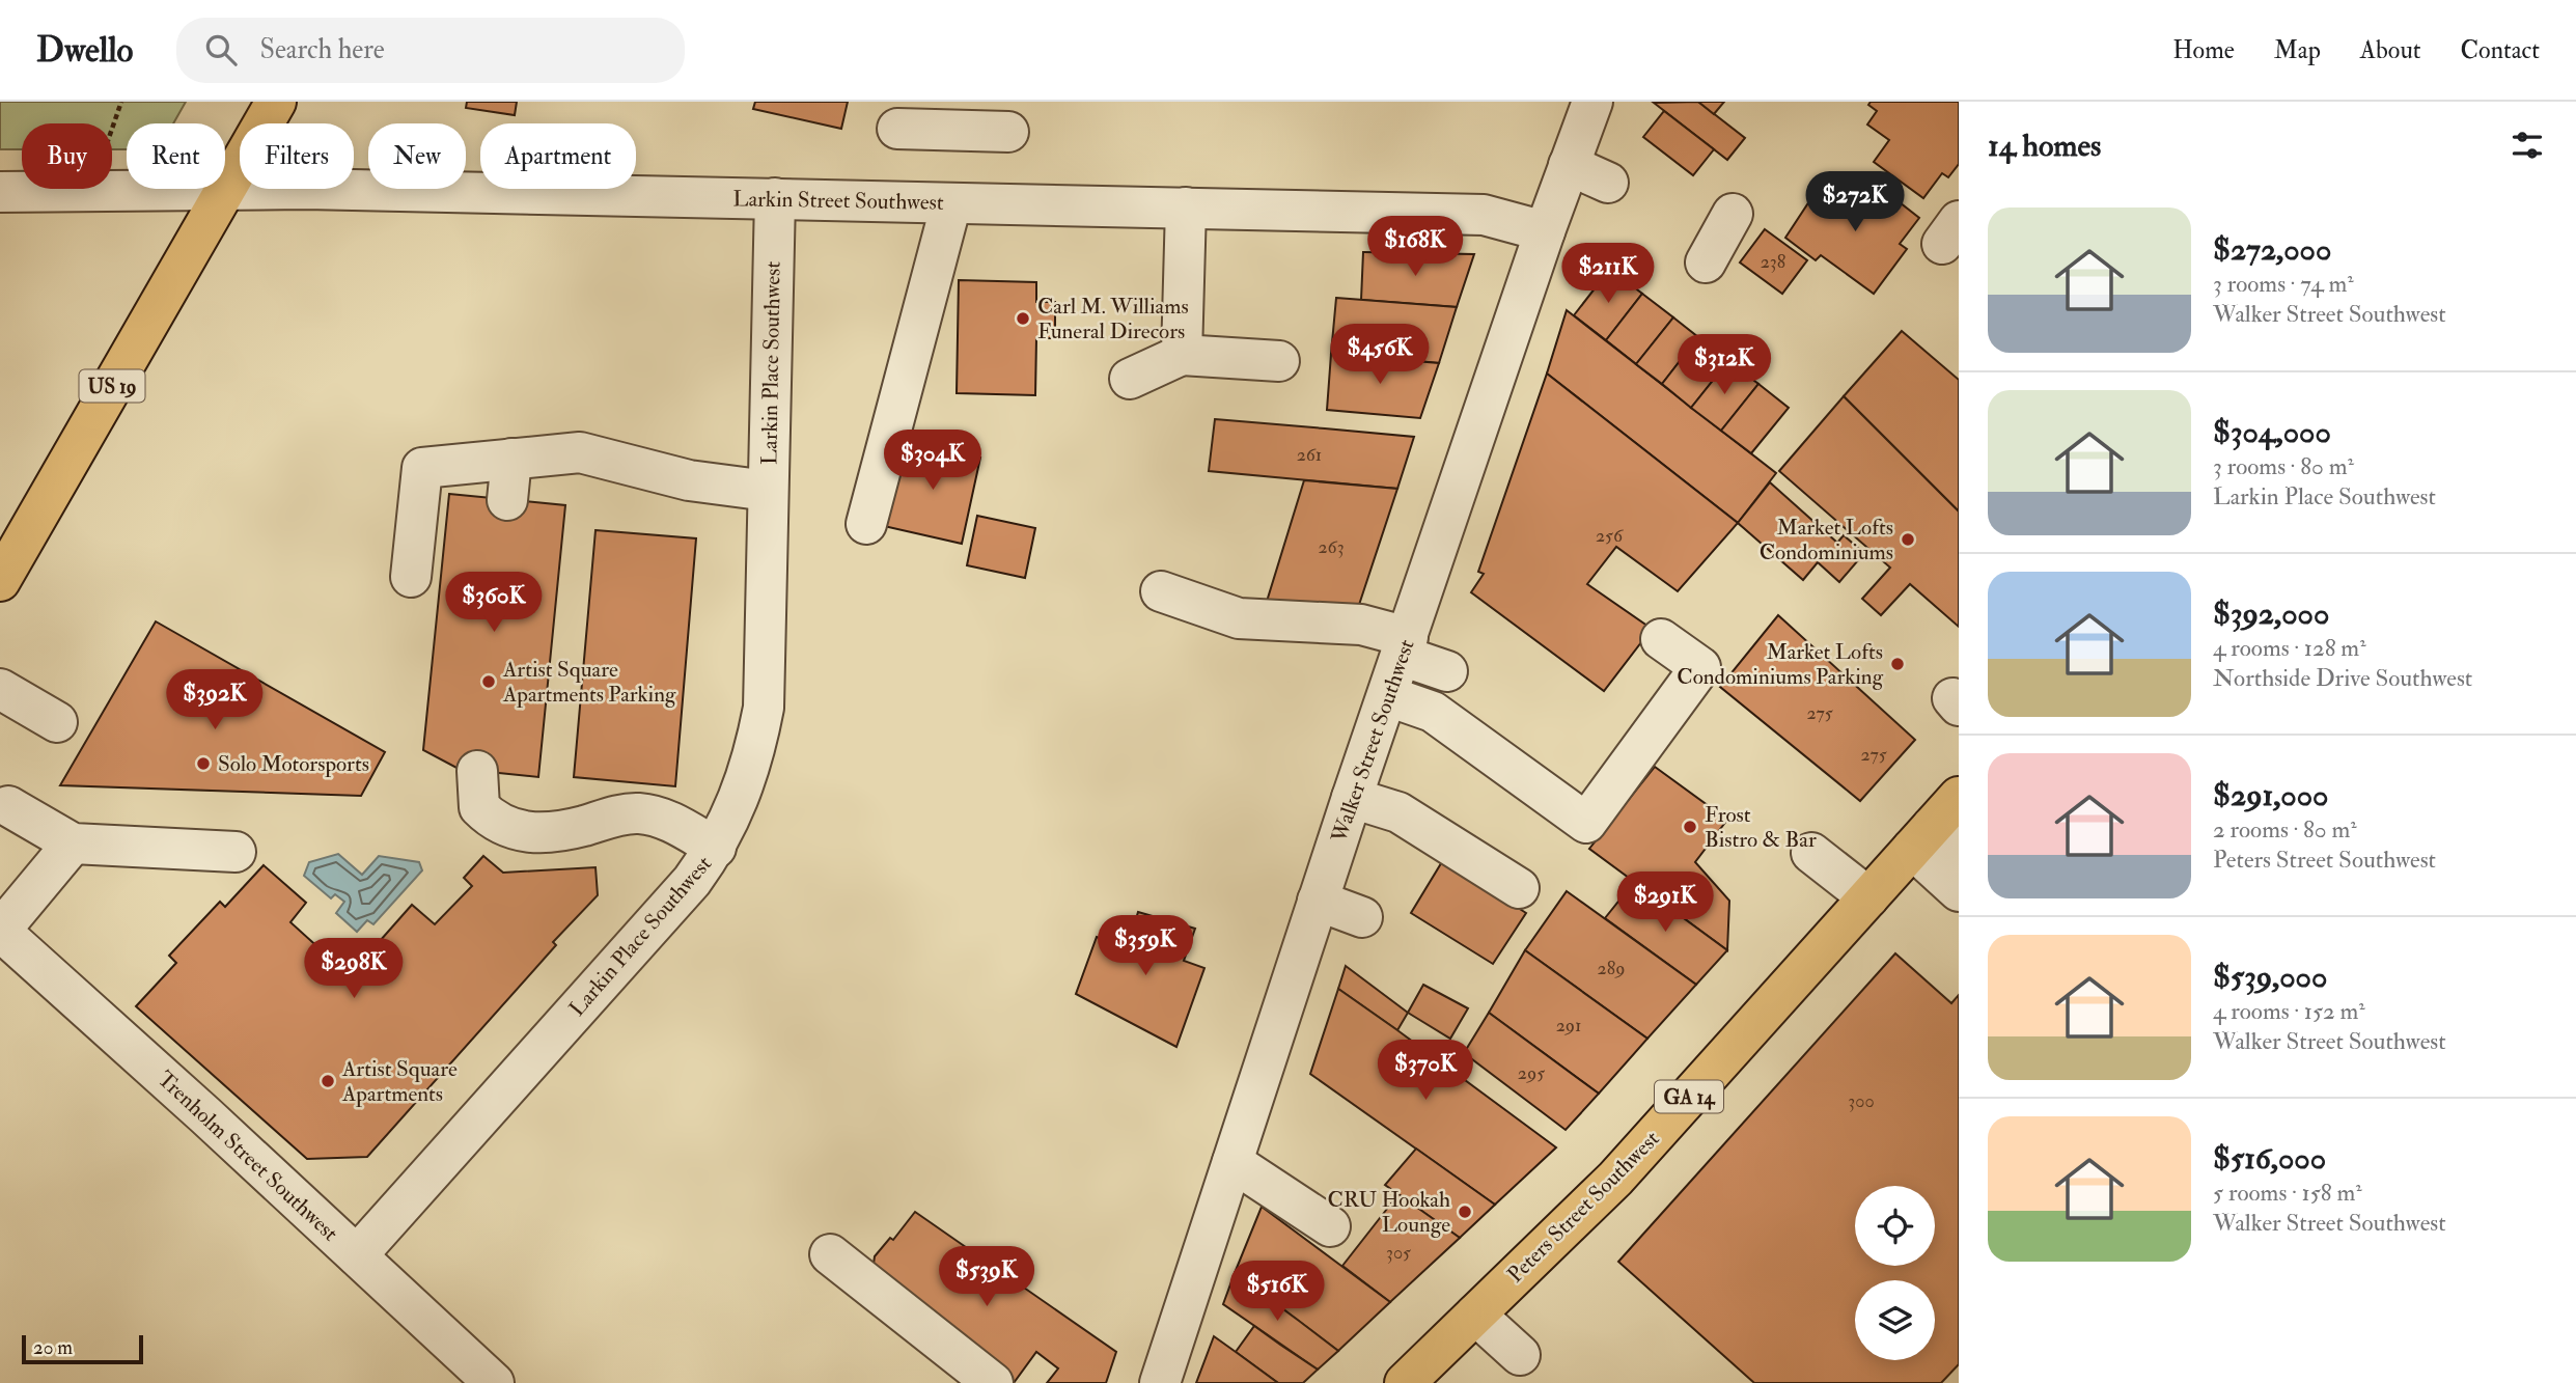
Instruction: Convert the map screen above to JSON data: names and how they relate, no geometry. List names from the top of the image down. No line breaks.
{"streets":{"main road":["US 19","GA 14","Peters Street Southwest"],"street":["Larkin Street Southwest","Larkin Place Southwest","Walker Street Southwest","Trenholm Street Southwest"]},"crossings":[["Larkin Street Southwest","Larkin Place Southwest"],["Larkin Street Southwest","US 19"],["Larkin Street Southwest","Walker Street Southwest"],["Larkin Place Southwest","Trenholm Street Southwest"]],"places":["Carl M. Williams Funeral Direcors","Market Lofts Condominiums","Market Lofts Condominiums Parking","Artist Square Apartments Parking","Solo Motorsports","Frost Bistro & Bar","Artist Square Apartments","CRU Hookah Lounge"],"house_numbers":["238","261","256","263","275","275","289","291","295","300","305"],"scale_bar":"20 m","page":{"header":"Dwello","search":"Search here","nav":["Home","Map","About","Contact"],"heading":"14 homes","chip":["Buy","Rent","Filters","New","Apartment"],"price":["$272K","$168K","$211K","$456K","$312K","$304K","$360K","$392K","$291K","$359K","$298K","$370K","$539K","$516K"],"list":[{"name":"$272,000","note":"3 rooms · 74 m² · Walker Street Southwest"},{"name":"$304,000","note":"3 rooms · 80 m² · Larkin Place Southwest"},{"name":"$392,000","note":"4 rooms · 128 m² · Northside Drive Southwest"},{"name":"$291,000","note":"2 rooms · 80 m² · Peters Street Southwest"},{"name":"$539,000","note":"4 rooms · 152 m² · Walker Street Southwest"},{"name":"$516,000","note":"5 rooms · 158 m² · Walker Street Southwest"}],"scale":"20 m"}}
